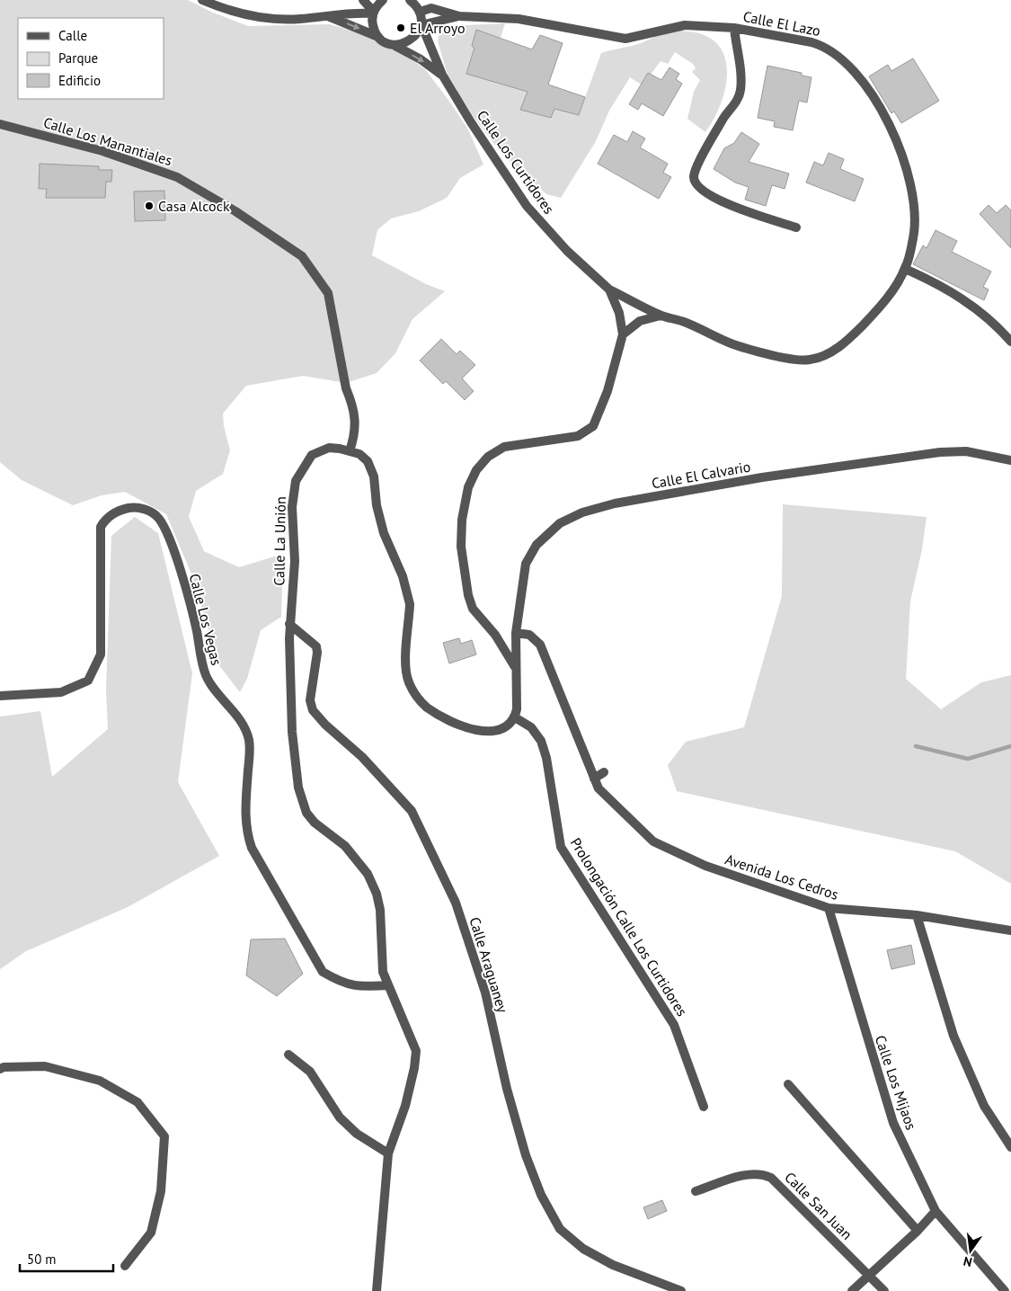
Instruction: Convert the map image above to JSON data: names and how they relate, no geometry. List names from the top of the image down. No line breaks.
{"streets":{"street":["Calle El Lazo","Calle Los Manantiales","Calle Los Curtidores","Calle El Calvario","Calle La Unión","Calle Los Vegas","Avenida Los Cedros","Prolongación Calle Los Curtidores","Calle Araguaney","Calle Los Mijaos","Calle San Juan"]},"crossings":[["Calle El Lazo","Calle Los Curtidores"],["Calle Los Manantiales","Calle La Unión"],["Calle Los Curtidores","Calle El Calvario"],["Calle El Calvario","Avenida Los Cedros"],["Calle La Unión","Calle Los Vegas"],["Calle La Unión","Prolongación Calle Los Curtidores"],["Calle La Unión","Calle Araguaney"],["Avenida Los Cedros","Calle Los Mijaos"]],"places":["El Arroyo","Casa Alcock"],"legend":["Calle","Parque","Edificio"],"scale_bar":"50 m","north":"bottom"}
